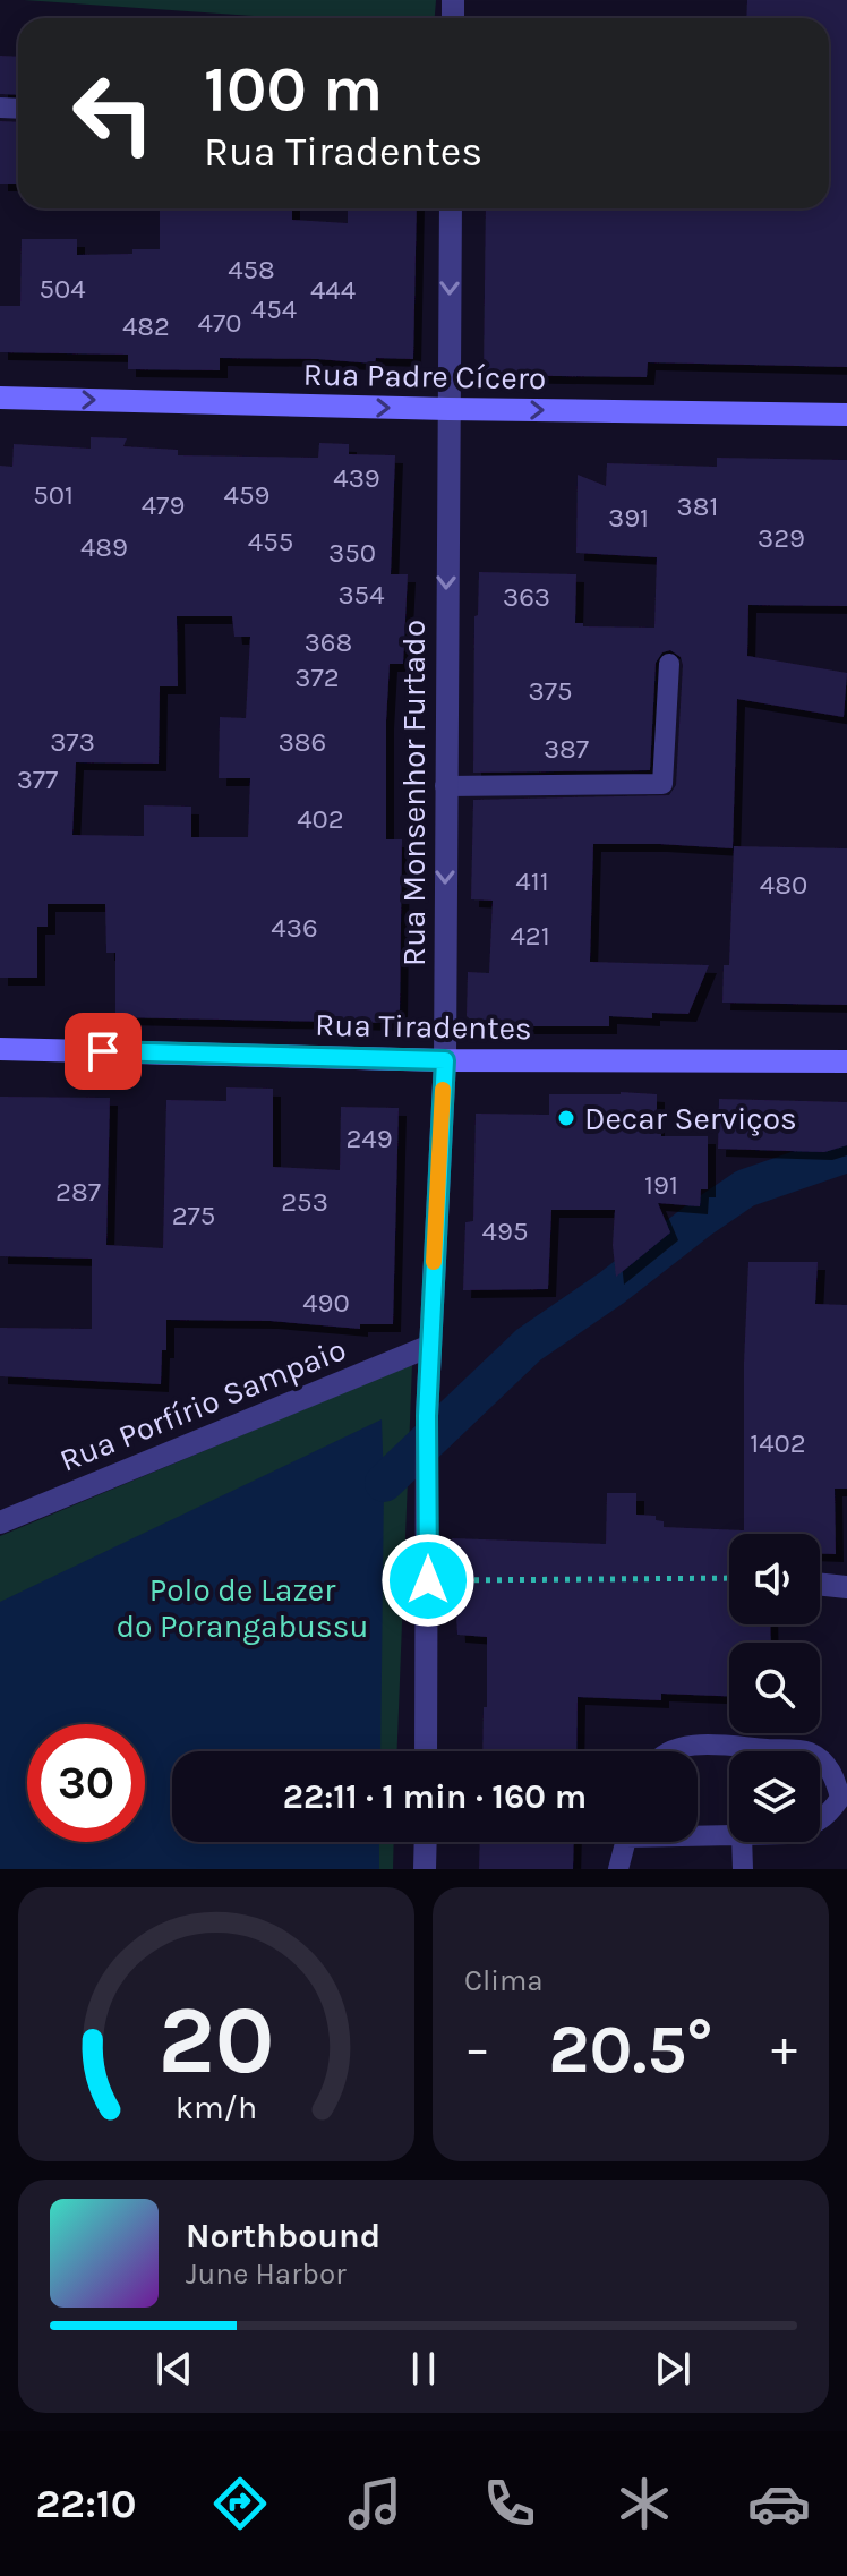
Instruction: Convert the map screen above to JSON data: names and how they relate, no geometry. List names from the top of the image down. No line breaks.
{"streets":{"street":["Rua Padre Cícero","Rua Monsenhor Furtado","Rua Tiradentes","Rua Porfírio Sampaio"]},"crossings":[["Rua Padre Cícero","Rua Monsenhor Furtado"],["Rua Monsenhor Furtado","Rua Tiradentes"],["Rua Monsenhor Furtado","Rua Porfírio Sampaio"]],"one_way":["Rua Padre Cícero","Rua Monsenhor Furtado"],"parks":["Polo de Lazer do Porangabussu"],"places":["Decar Serviços"],"house_numbers":["458","504","444","454","470","482","439","501","459","479","381","391","329","455","489","350","354","363","368","372","375","373","386","387","377","402","411","480","436","421","249","191","287","253","275","495","490","1402"],"page":{"turn":["100 m","Rua Tiradentes"],"limit":"30","trip":"22:11 · 1 min · 160 m","tile":"Clima","heat":["−","20.5°","+"],"song":["Northbound","June Harbor"],"tabs":"22:10","gauge":["20","km/h"]}}
